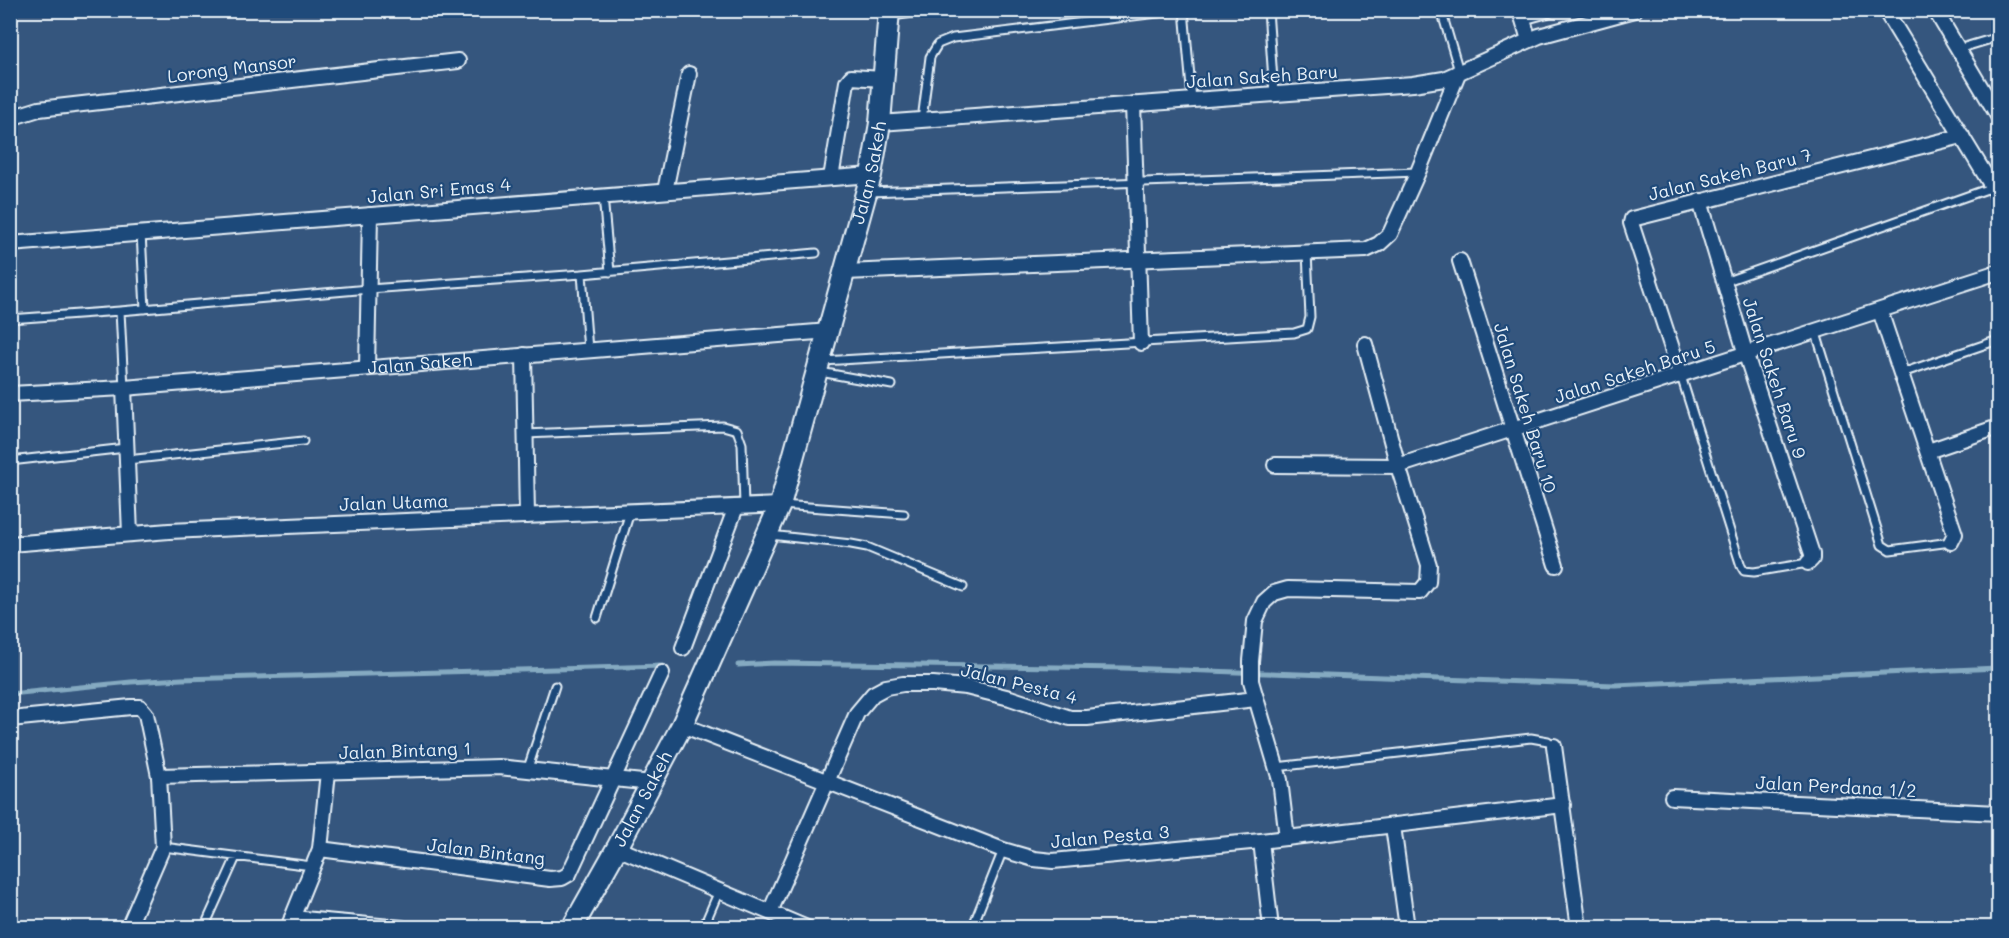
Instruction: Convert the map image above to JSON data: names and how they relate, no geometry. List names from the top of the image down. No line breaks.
{"streets":{"street":["Lorong Mansor","Jalan Sakeh Baru","Jalan Sakeh","Jalan Sakeh Baru 7","Jalan Sri Emas 4","Jalan Sakeh Baru 5","Jalan Sakeh Baru 9","Jalan Sakeh Baru 10","Jalan Utama","Jalan Pesta 4","Jalan Bintang 1","Jalan Perdana 1/2","Jalan Pesta 3","Jalan Bintang"]},"crossings":[["Jalan Sakeh Baru","Jalan Sakeh"],["Jalan Sakeh","Jalan Sri Emas 4"],["Jalan Sakeh","Jalan Utama"],["Jalan Sakeh","Jalan Bintang 1"],["Jalan Sakeh","Jalan Pesta 3"],["Jalan Sakeh Baru 7","Jalan Sakeh Baru 5"],["Jalan Sakeh Baru 7","Jalan Sakeh Baru 9"],["Jalan Sakeh Baru 5","Jalan Sakeh Baru 9"],["Jalan Sakeh Baru 5","Jalan Sakeh Baru 10"],["Jalan Pesta 4","Jalan Pesta 3"],["Jalan Bintang 1","Jalan Bintang"]]}
